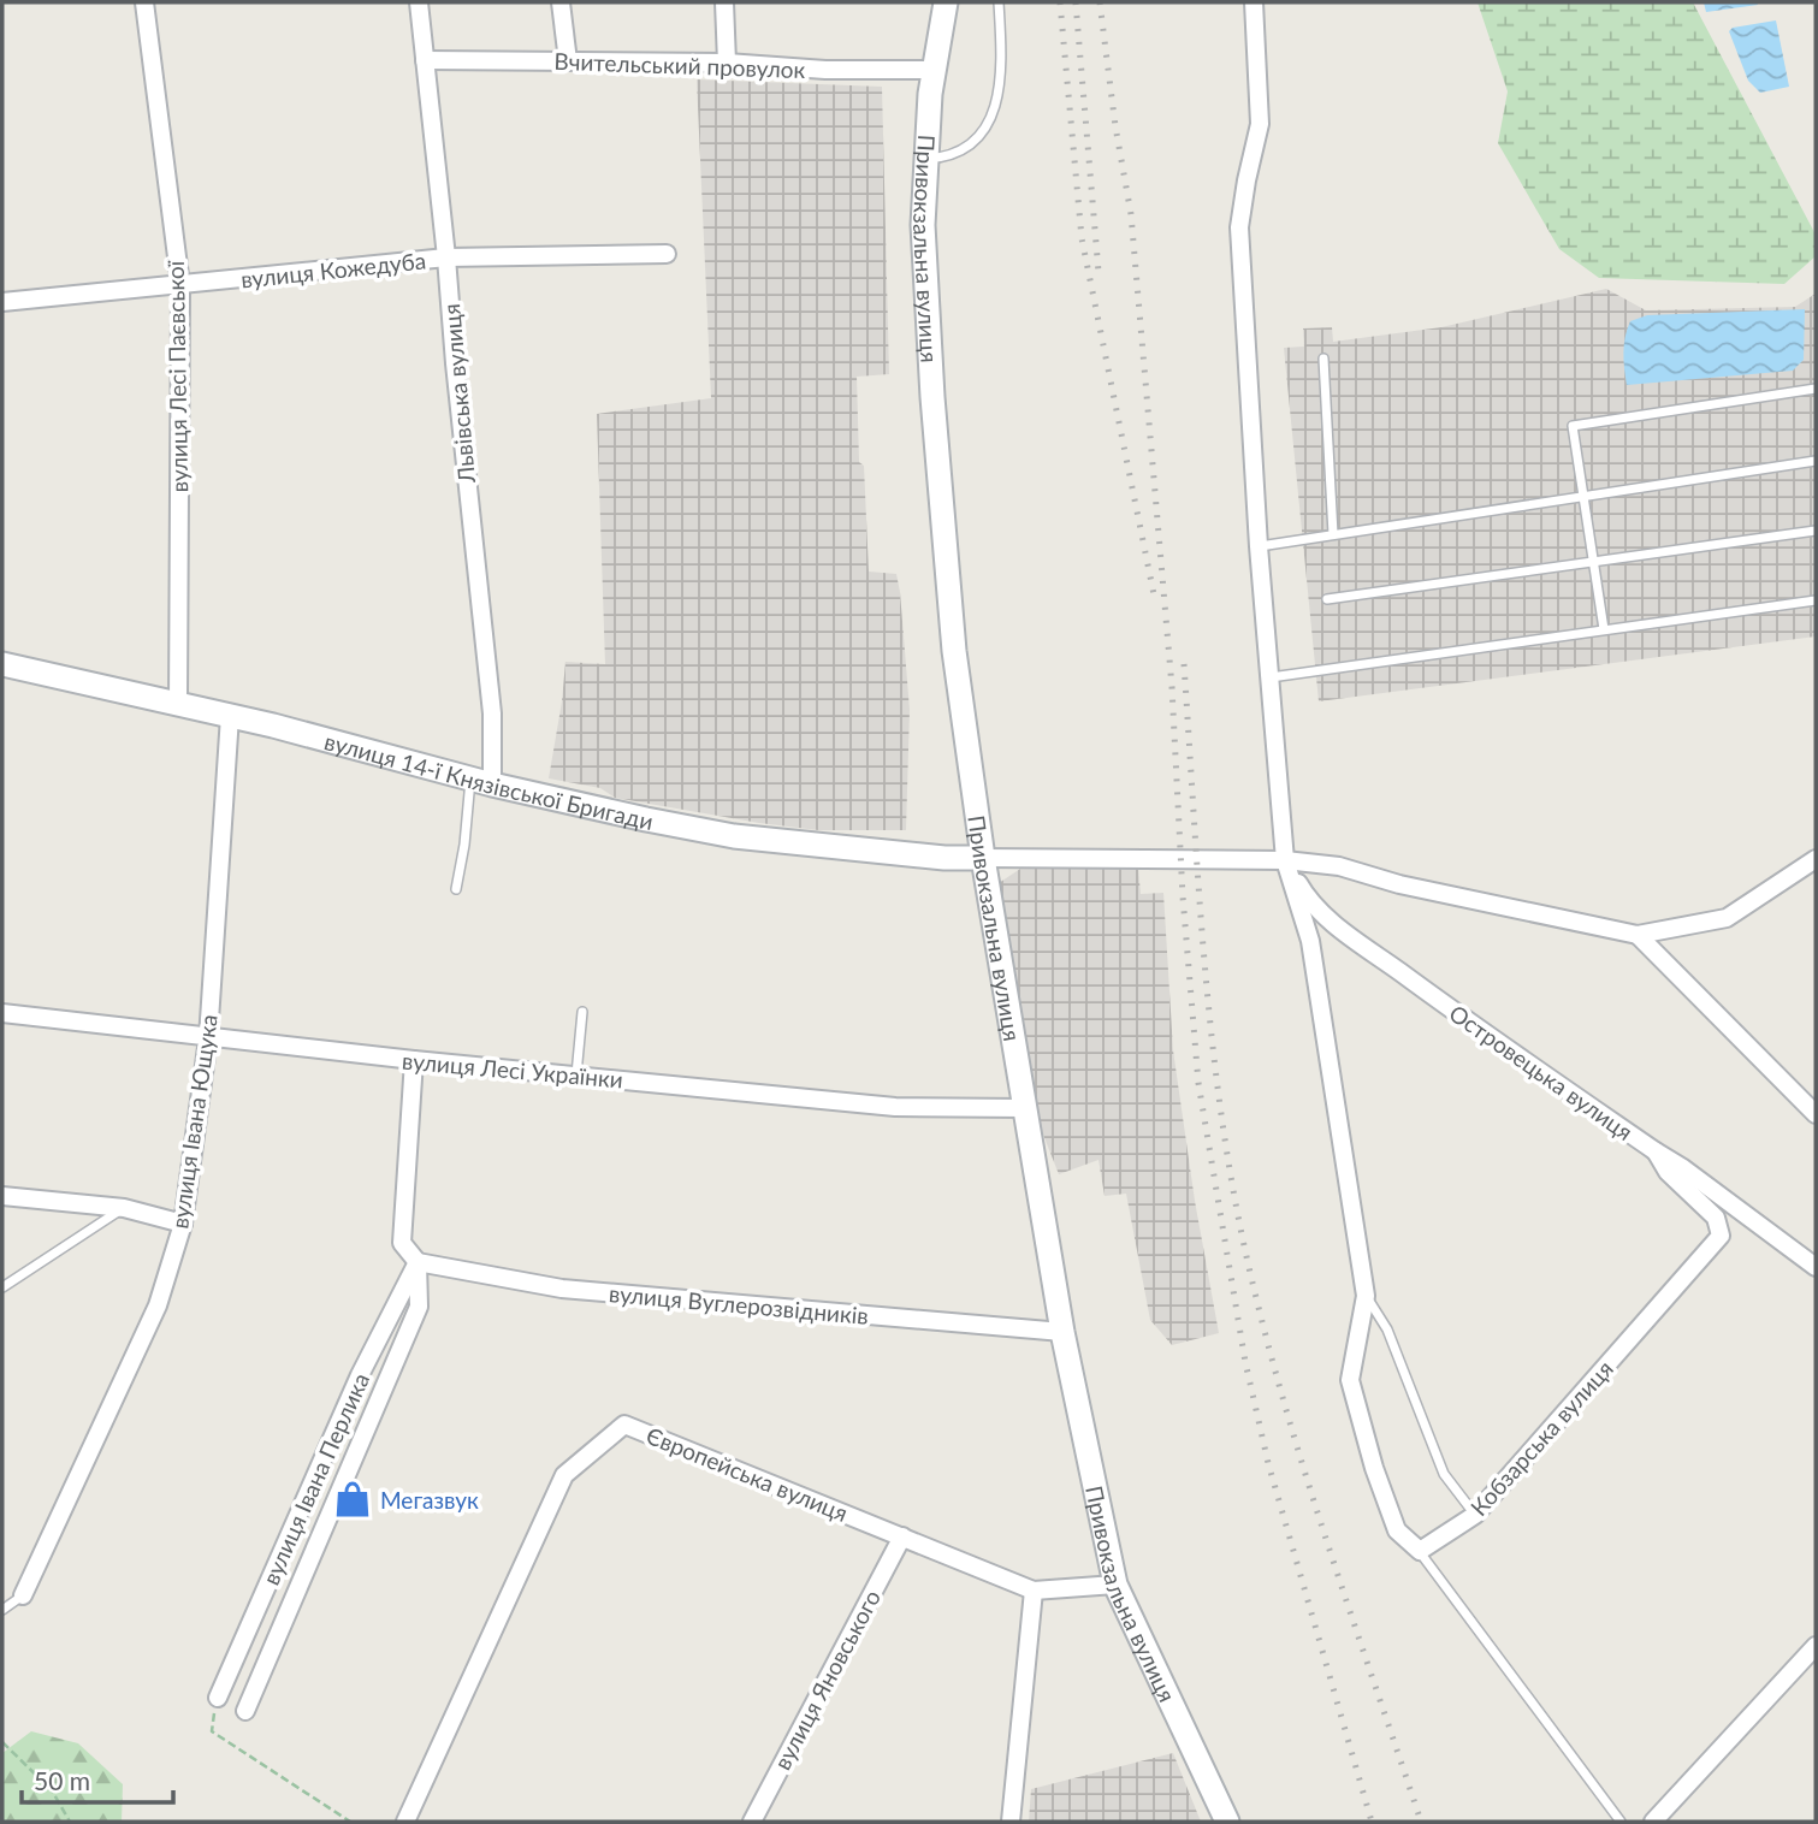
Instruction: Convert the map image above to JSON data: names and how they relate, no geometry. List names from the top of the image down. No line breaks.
{"streets":{"street":["Вчительський провулок","Привокзальна вулиця","вулиця Кожедуба","вулиця Лесі Паєвської","Львівська вулиця","вулиця 14-ї Князівської Бригади","вулиця Лесі Українки","Островецька вулиця","вулиця Івана Ющука","вулиця Вуглерозвідників","Кобзарська вулиця","Європейська вулиця","вулиця Івана Перлика","вулиця Яновського"]},"crossings":[["Вчительський провулок","Привокзальна вулиця"],["Вчительський провулок","Львівська вулиця"],["Привокзальна вулиця","вулиця 14-ї Князівської Бригади"],["Привокзальна вулиця","вулиця Лесі Українки"],["Привокзальна вулиця","вулиця Вуглерозвідників"],["Привокзальна вулиця","Європейська вулиця"],["вулиця Кожедуба","вулиця Лесі Паєвської"],["вулиця Кожедуба","Львівська вулиця"],["вулиця Лесі Паєвської","вулиця 14-ї Князівської Бригади"],["Львівська вулиця","вулиця 14-ї Князівської Бригади"],["вулиця 14-ї Князівської Бригади","вулиця Івана Ющука"],["вулиця Лесі Українки","вулиця Івана Ющука"],["вулиця Лесі Українки","вулиця Івана Перлика"],["Островецька вулиця","Кобзарська вулиця"],["вулиця Вуглерозвідників","вулиця Івана Перлика"],["Європейська вулиця","вулиця Яновського"]],"places":{"shop":["Мегазвук"]},"scale_bar":"50 m"}
